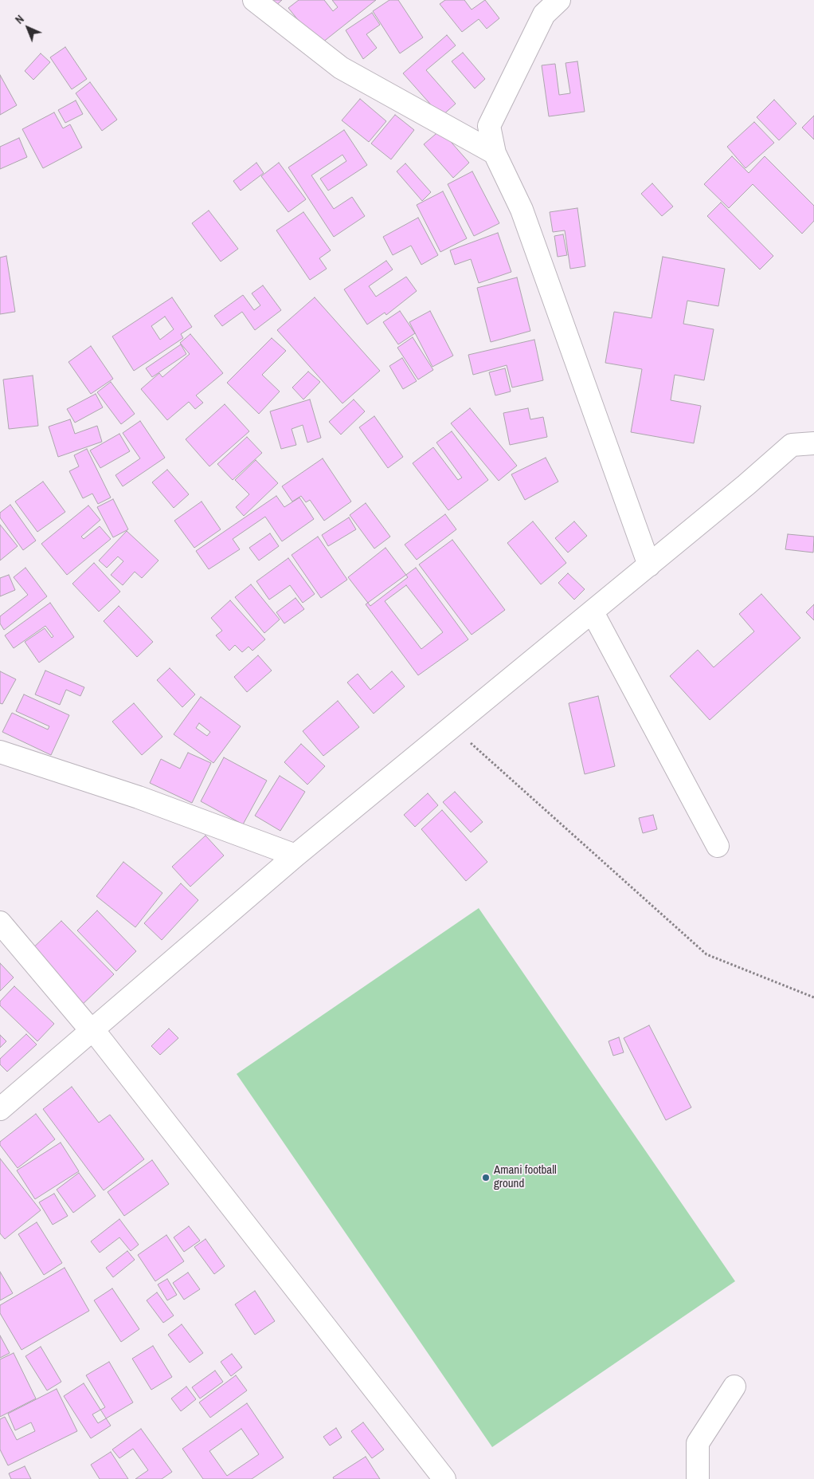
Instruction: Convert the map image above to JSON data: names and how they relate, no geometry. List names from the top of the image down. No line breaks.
{"places":["Amani football ground"],"north":"top left"}
